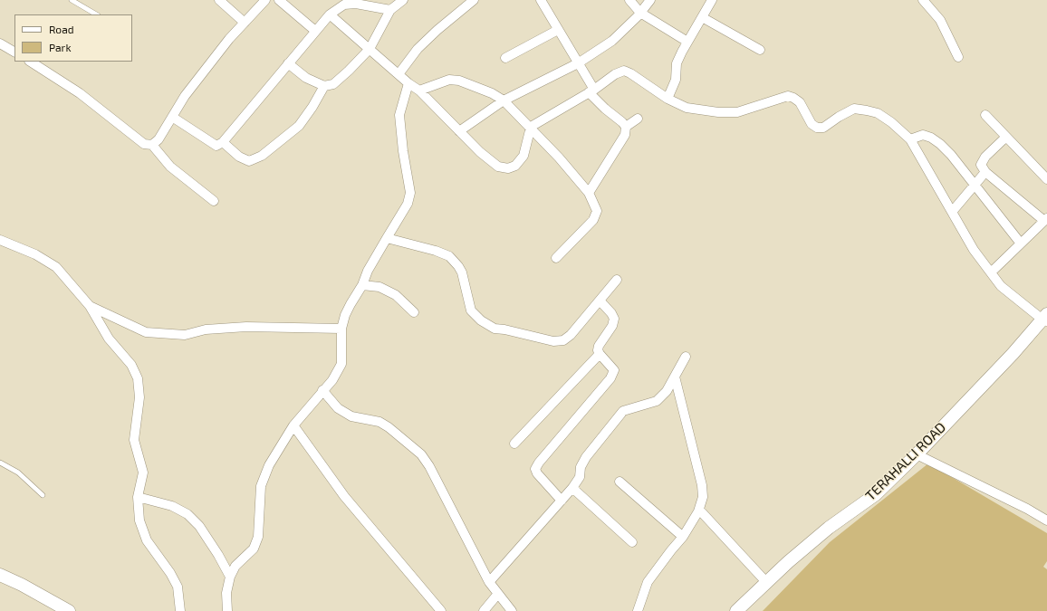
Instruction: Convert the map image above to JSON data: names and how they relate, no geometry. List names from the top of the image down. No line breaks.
{"streets":{"street":["TERAHALLI ROAD"]},"legend":["Road","Park"]}
